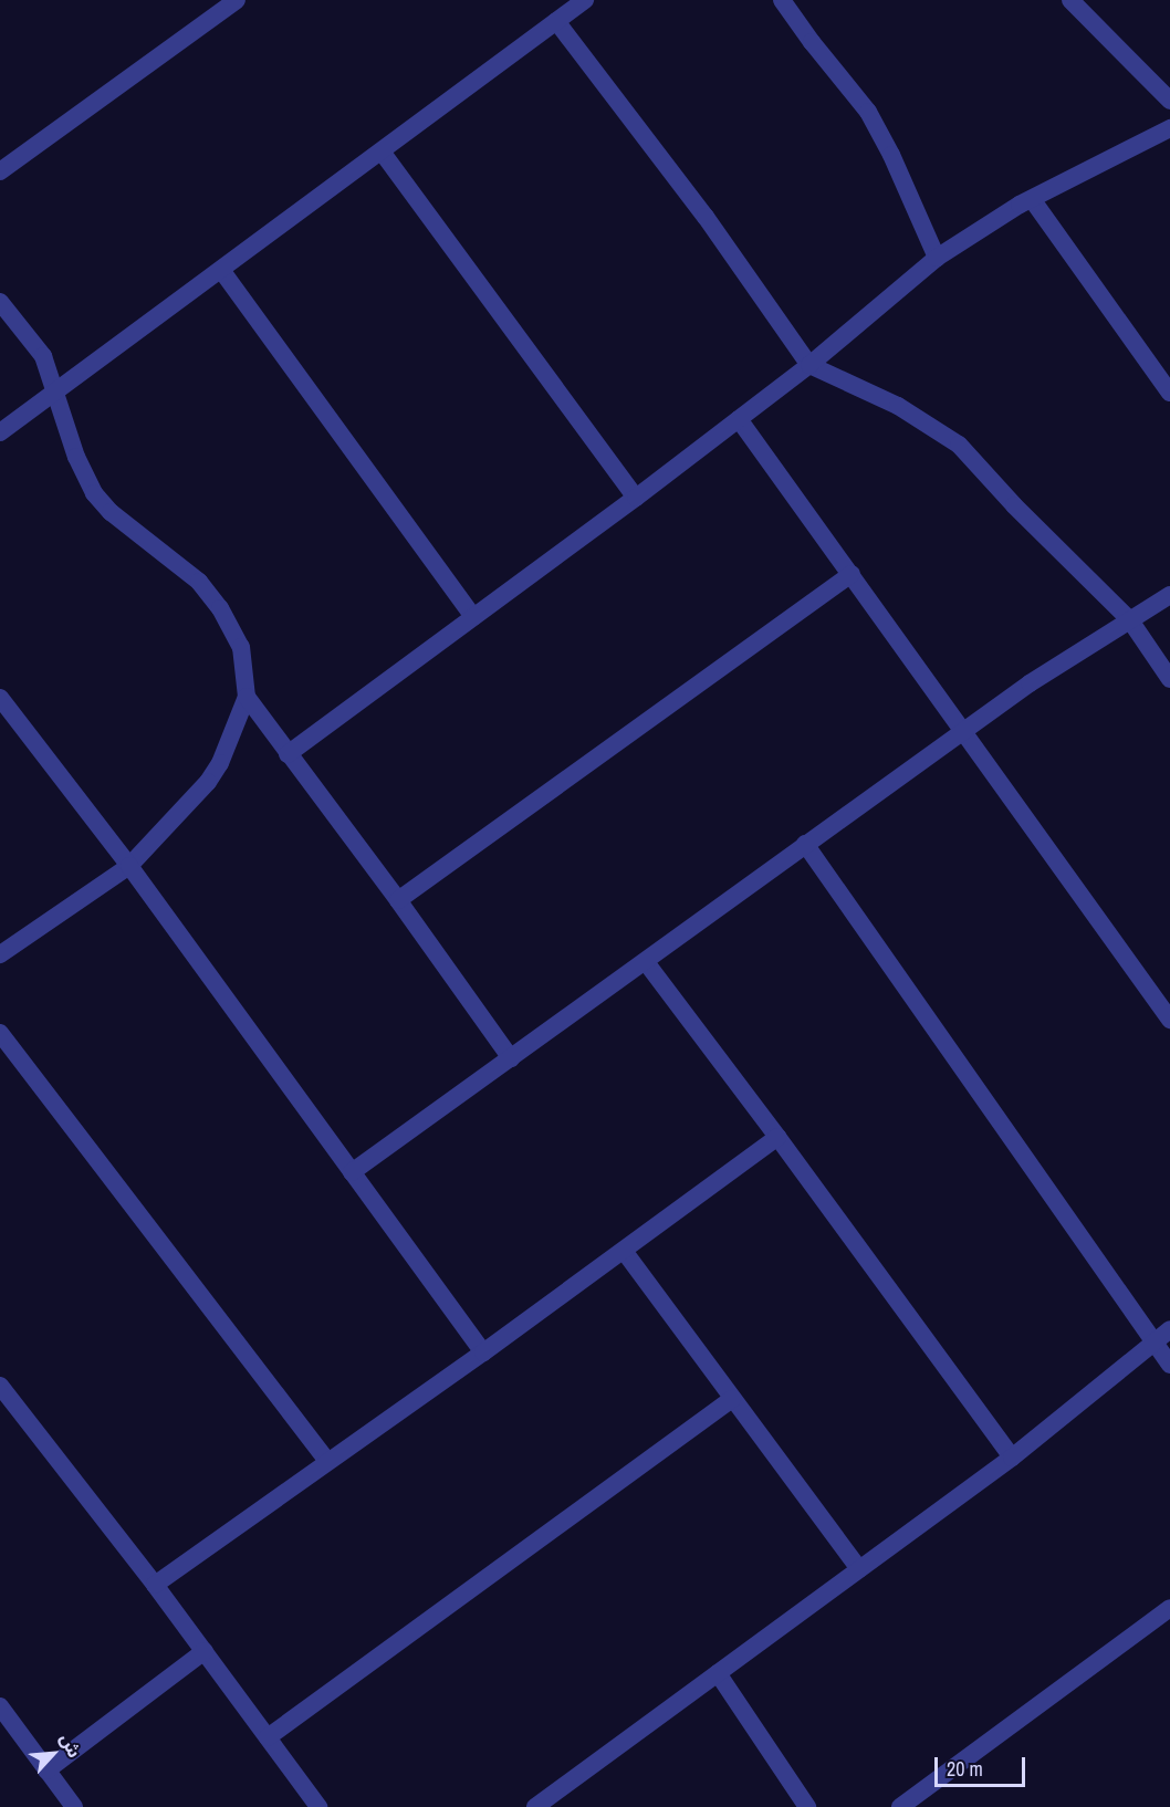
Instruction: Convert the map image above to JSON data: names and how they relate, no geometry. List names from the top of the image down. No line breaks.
{"scale_bar":"20 m","north":"top right"}
